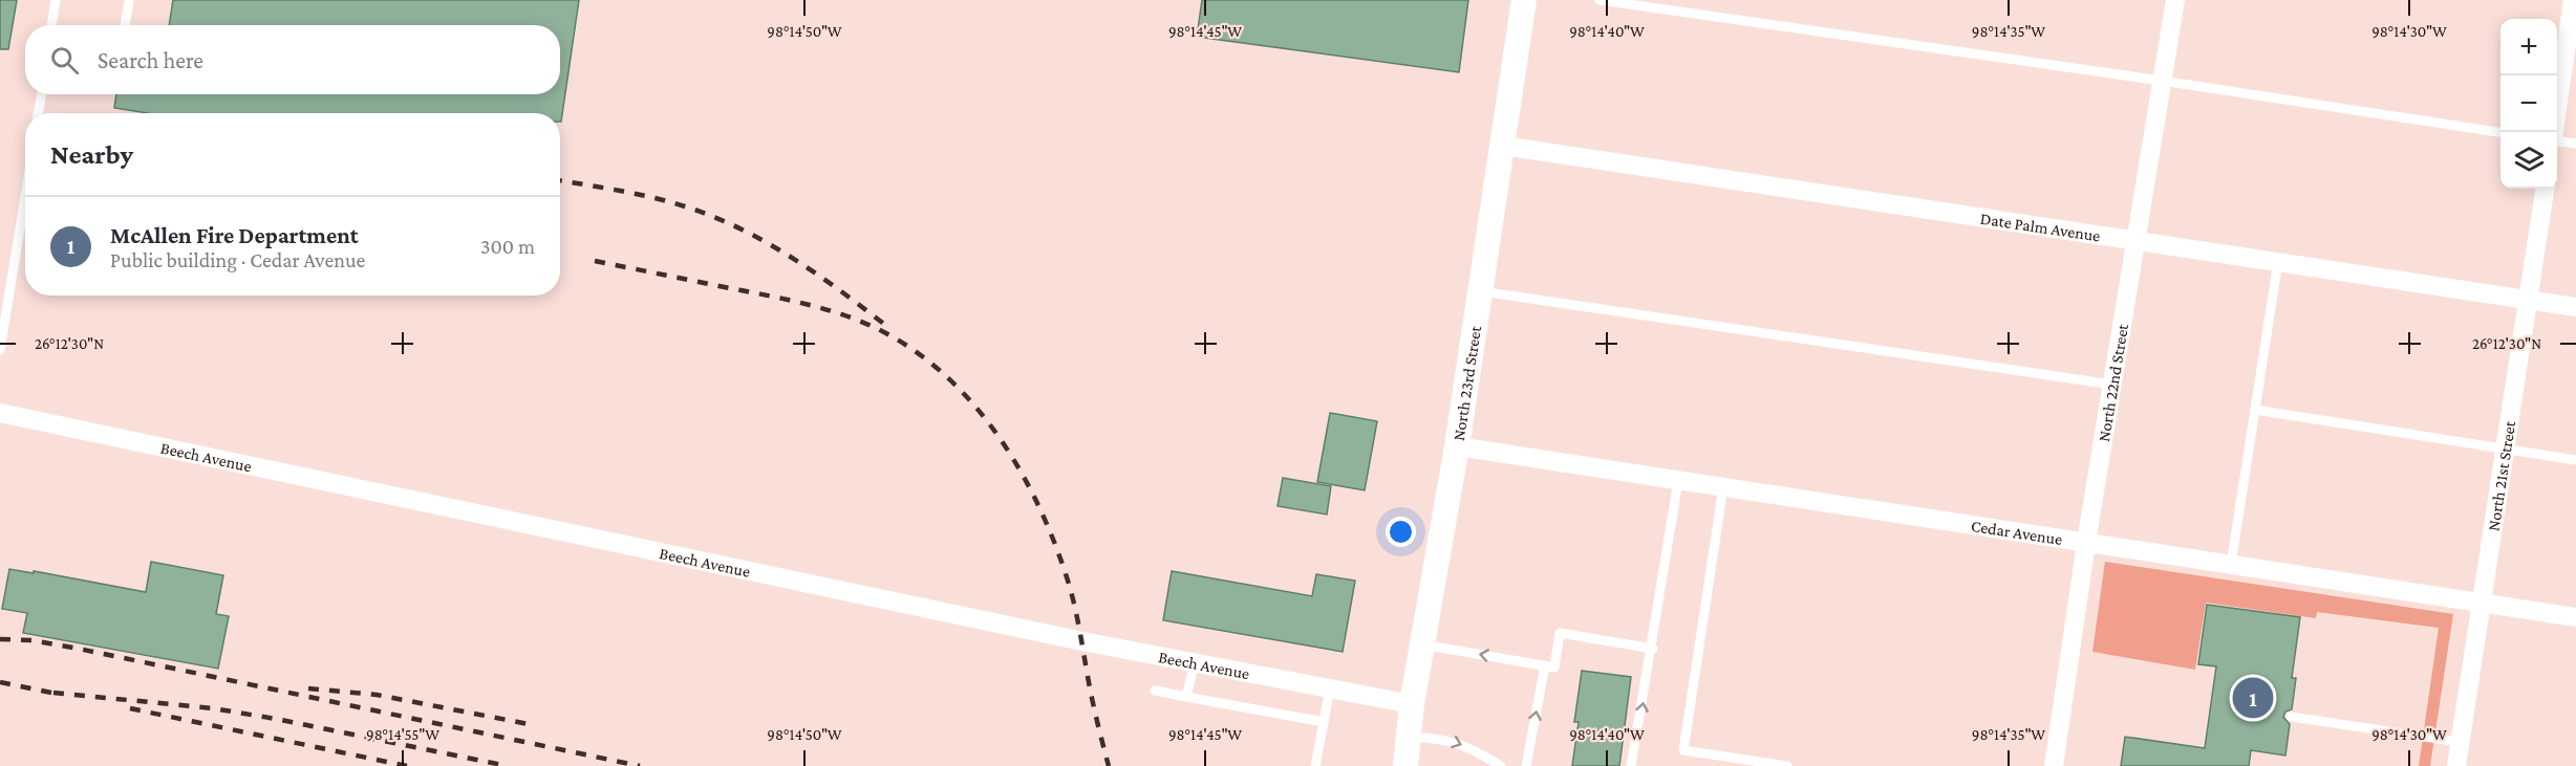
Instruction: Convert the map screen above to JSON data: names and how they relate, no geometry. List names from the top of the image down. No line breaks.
{"streets":{"main road":["North 23rd Street"],"street":["Date Palm Avenue","North 22nd Street","Beech Avenue","North 21st Street","Cedar Avenue"]},"crossings":[["Date Palm Avenue","North 22nd Street"],["Date Palm Avenue","North 23rd Street"],["Date Palm Avenue","North 21st Street"],["North 22nd Street","Cedar Avenue"],["North 23rd Street","Beech Avenue"],["North 23rd Street","Cedar Avenue"],["North 21st Street","Cedar Avenue"]],"page":{"map_buttons":["+","−"],"search":"Search here","heading":"Nearby","list":[{"mark":"1","name":"McAllen Fire Department","note":"Public building · Cedar Avenue","value":"300 m"}],"pins":"1"},"coordinates":["98°14'50\"W","98°14'45\"W","98°14'40\"W","98°14'35\"W","98°14'30\"W","26°12'30\"N","98°14'55\"W"]}
